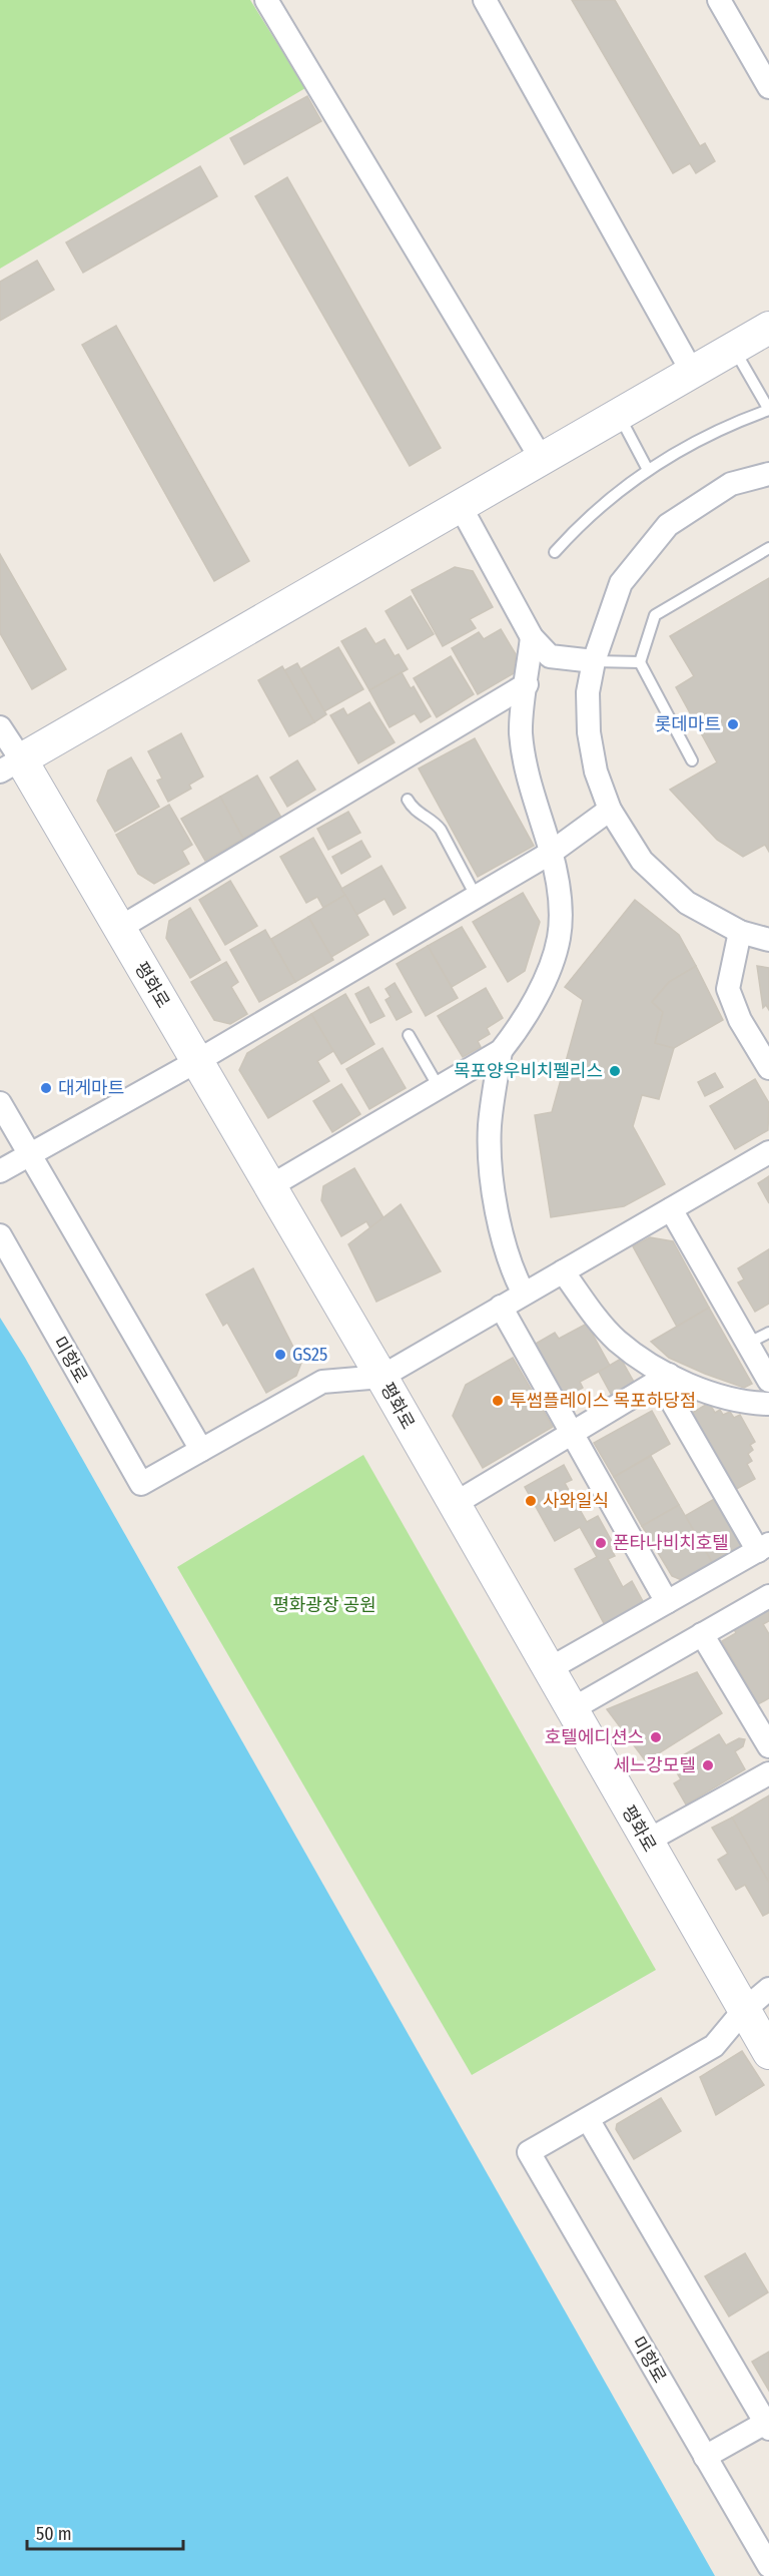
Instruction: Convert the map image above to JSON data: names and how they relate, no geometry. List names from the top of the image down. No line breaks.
{"streets":{"street":["평화로","미항로"]},"parks":["평화광장 공원"],"places":["롯데마트","목포양우비치펠리스","대게마트","GS25","투썸플레이스 목포하당점","사와일식","폰타나비치호텔","호텔에디션스","세느강모텔"],"scale_bar":"50 m"}
